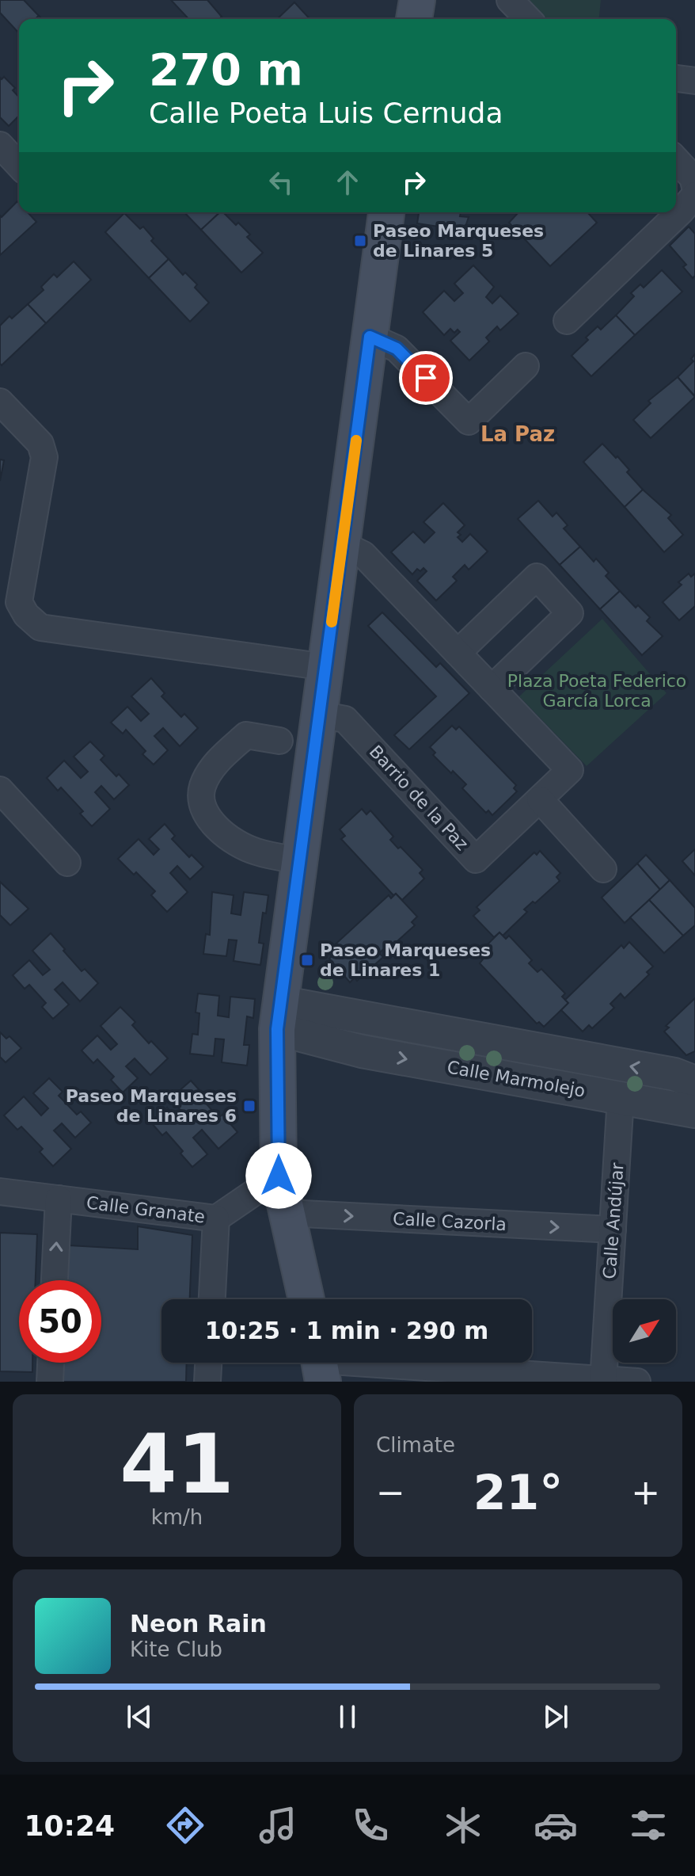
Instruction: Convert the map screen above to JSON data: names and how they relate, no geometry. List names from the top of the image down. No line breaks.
{"streets":{"street":["Barrio de la Paz","Calle Marmolejo","Calle Granate","Calle Andújar","Calle Cazorla"]},"crossings":[["Calle Marmolejo","Calle Andújar"],["Calle Andújar","Calle Cazorla"]],"districts":["La Paz"],"parks":["Plaza Poeta Federico García Lorca"],"places":{"transit":["Paseo Marqueses de Linares 5","Paseo Marqueses de Linares 1","Paseo Marqueses de Linares 6"]},"north":"top right","page":{"turn":["270 m","Calle Poeta Luis Cernuda"],"limit":"50","trip":"10:25 · 1 min · 290 m","tile":[["41","km/h"],"Climate"],"heat":["−","21°","+"],"song":["Neon Rain","Kite Club"],"tabs":"10:24"}}
